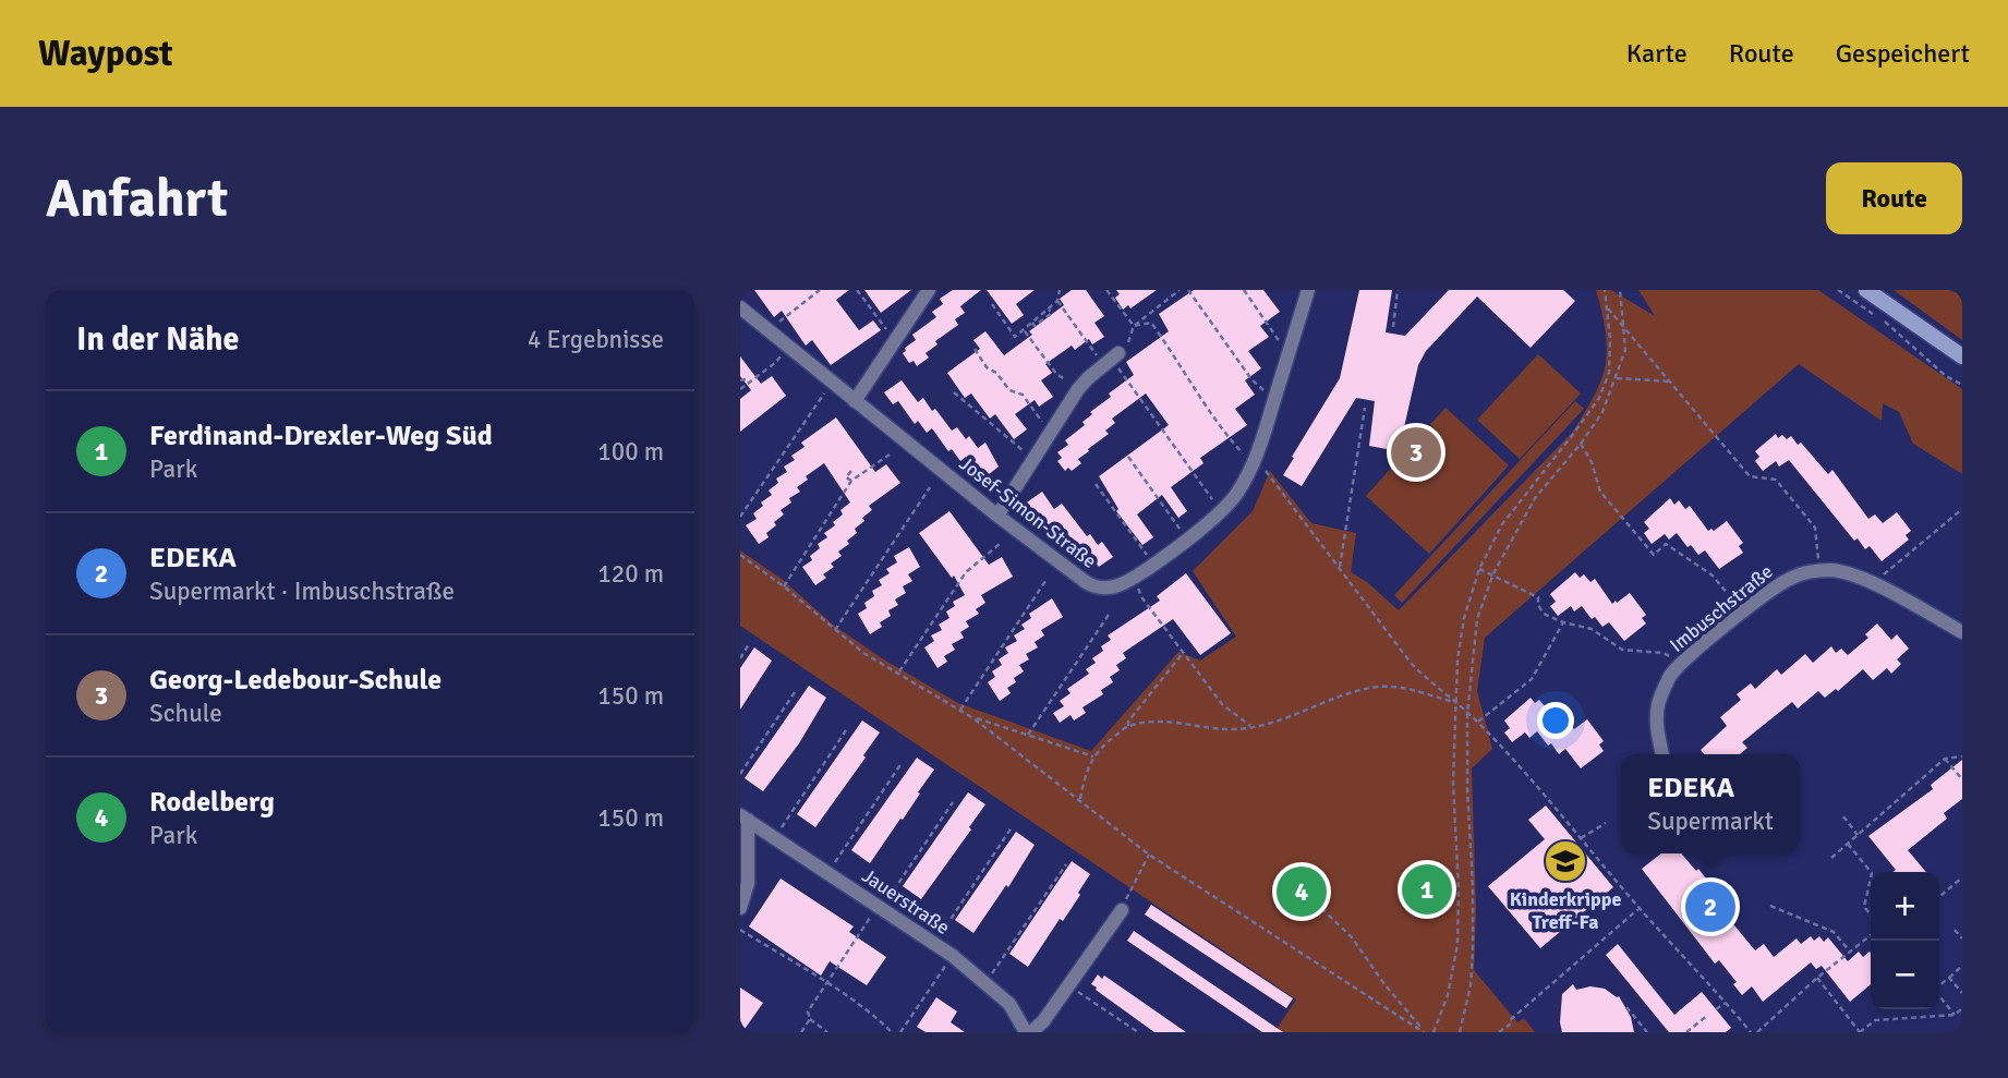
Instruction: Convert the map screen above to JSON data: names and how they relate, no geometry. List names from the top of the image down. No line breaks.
{"streets":{"street":["Josef-Simon-Straße","Imbuschstraße","Jauerstraße"]},"places":{"school or university":["Kinderkrippe Treff-Fa"]},"page":{"header":"Waypost","nav":["Karte","Route","Gespeichert"],"buttons":"Route","title":"Anfahrt","heading":["In der Nähe","4 Ergebnisse"],"list":[{"mark":"1","name":"Ferdinand-Drexler-Weg Süd","note":"Park","value":"100 m"},{"mark":"2","name":"EDEKA","note":"Supermarkt · Imbuschstraße","value":"120 m"},{"mark":"3","name":"Georg-Ledebour-Schule","note":"Schule","value":"150 m"},{"mark":"4","name":"Rodelberg","note":"Park","value":"150 m"}],"pins":["3","1","4","2"],"popup":["EDEKA","Supermarkt"],"map_buttons":["+","−"]}}
